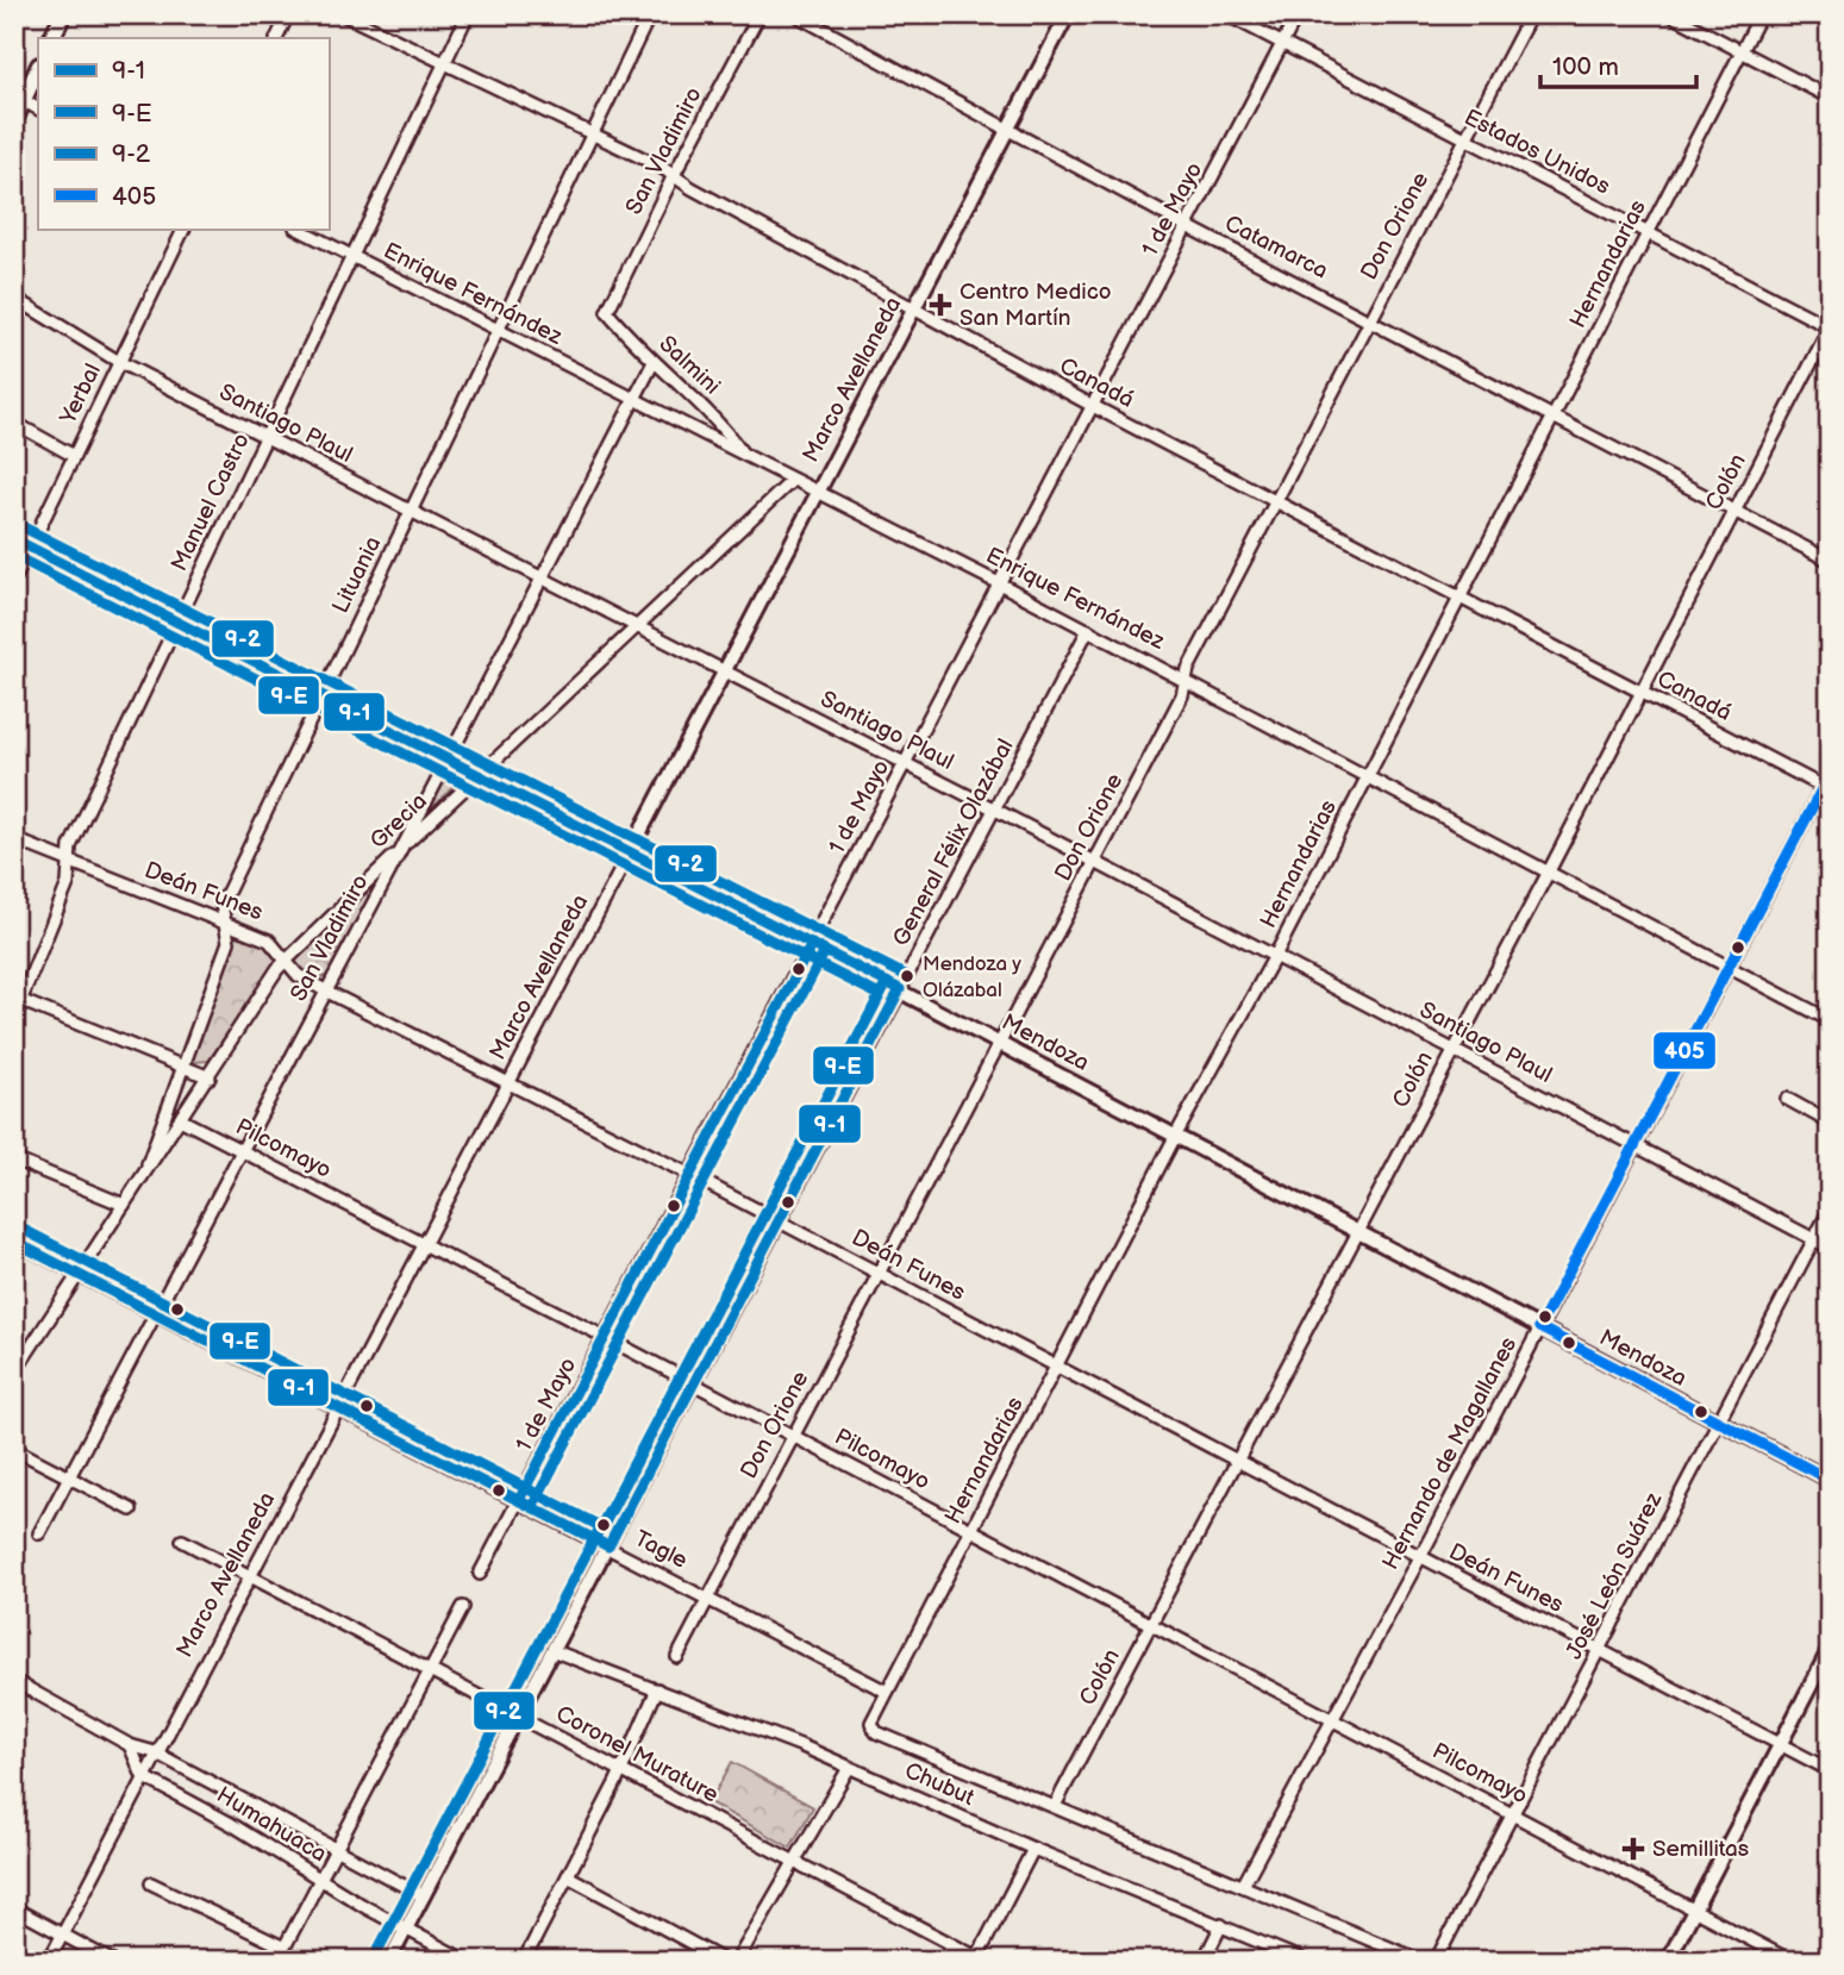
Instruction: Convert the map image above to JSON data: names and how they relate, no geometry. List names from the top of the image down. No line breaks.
{"streets":{"street":["San Vladimiro","Estados Unidos","1 de Mayo","Don Orione","Catamarca","Hernandarias","Enrique Fernández","Salmini","Marco Avellaneda","Canadá","Yerbal","Santiago Plaul","Colón","Manuel Castro","Lituania","Grecia","General Félix Olazábal","Deán Funes","Mendoza","Pilcomayo","Hernando de Magallanes","Tagle","José León Suárez","Coronel Murature","Chubut","Humahuaca"]},"crossings":[["San Vladimiro","Enrique Fernández"],["San Vladimiro","Salmini"],["San Vladimiro","Canadá"],["San Vladimiro","Santiago Plaul"],["San Vladimiro","Grecia"],["San Vladimiro","Deán Funes"],["San Vladimiro","Mendoza"],["San Vladimiro","Pilcomayo"],["San Vladimiro","Tagle"],["Estados Unidos","1 de Mayo"],["Estados Unidos","Don Orione"],["Estados Unidos","Hernandarias"],["Estados Unidos","Colón"],["1 de Mayo","Catamarca"],["1 de Mayo","Enrique Fernández"],["1 de Mayo","Canadá"],["1 de Mayo","Santiago Plaul"],["1 de Mayo","Deán Funes"],["1 de Mayo","Mendoza"],["1 de Mayo","Pilcomayo"],["1 de Mayo","Tagle"],["Don Orione","Catamarca"],["Don Orione","Enrique Fernández"],["Don Orione","Canadá"],["Don Orione","Santiago Plaul"],["Don Orione","Deán Funes"],["Don Orione","Mendoza"],["Don Orione","Pilcomayo"],["Don Orione","Tagle"],["Catamarca","Hernandarias"],["Catamarca","Marco Avellaneda"],["Catamarca","Colón"],["Hernandarias","Enrique Fernández"],["Hernandarias","Canadá"],["Hernandarias","Santiago Plaul"],["Hernandarias","Deán Funes"],["Hernandarias","Mendoza"],["Hernandarias","Pilcomayo"],["Hernandarias","Tagle"],["Hernandarias","Chubut"],["Enrique Fernández","Salmini"],["Enrique Fernández","Marco Avellaneda"],["Enrique Fernández","Colón"],["Enrique Fernández","Manuel Castro"],["Enrique Fernández","Lituania"],["Enrique Fernández","Grecia"],["Enrique Fernández","General Félix Olazábal"],["Enrique Fernández","Hernando de Magallanes"],["Marco Avellaneda","Canadá"],["Marco Avellaneda","Santiago Plaul"],["Marco Avellaneda","Deán Funes"],["Marco Avellaneda","Mendoza"],["Marco Avellaneda","Pilcomayo"],["Marco Avellaneda","Tagle"],["Marco Avellaneda","Coronel Murature"],["Marco Avellaneda","Humahuaca"],["Canadá","Colón"],["Canadá","Manuel Castro"],["Canadá","Lituania"],["Canadá","Hernando de Magallanes"],["Yerbal","Santiago Plaul"],["Yerbal","Mendoza"],["Santiago Plaul","Colón"],["Santiago Plaul","Manuel Castro"],["Santiago Plaul","Lituania"],["Santiago Plaul","Grecia"],["Santiago Plaul","General Félix Olazábal"],["Santiago Plaul","Hernando de Magallanes"],["Santiago Plaul","José León Suárez"],["Colón","Deán Funes"],["Colón","Mendoza"],["Colón","Pilcomayo"],["Colón","Chubut"],["Manuel Castro","Deán Funes"],["Manuel Castro","Mendoza"],["Lituania","Grecia"],["Lituania","Deán Funes"],["Lituania","Mendoza"],["Grecia","Deán Funes"],["Grecia","Mendoza"],["Grecia","Pilcomayo"],["Grecia","Tagle"],["General Félix Olazábal","Deán Funes"],["General Félix Olazábal","Mendoza"],["General Félix Olazábal","Pilcomayo"],["General Félix Olazábal","Tagle"],["General Félix Olazábal","Coronel Murature"],["General Félix Olazábal","Chubut"],["General Félix Olazábal","Humahuaca"],["Deán Funes","Hernando de Magallanes"],["Deán Funes","José León Suárez"],["Mendoza","Hernando de Magallanes"],["Mendoza","José León Suárez"],["Pilcomayo","Hernando de Magallanes"],["Pilcomayo","José León Suárez"],["Hernando de Magallanes","Chubut"]],"places":{"health":["Centro Medico San Martín","Semillitas"],"other":["Mendoza y Olázabal"]},"lines":["transit line 9-2","transit line 9-1","transit line 9-E","transit line 405"],"legend":["9-1","9-E","9-2","405"],"scale_bar":"100 m"}
